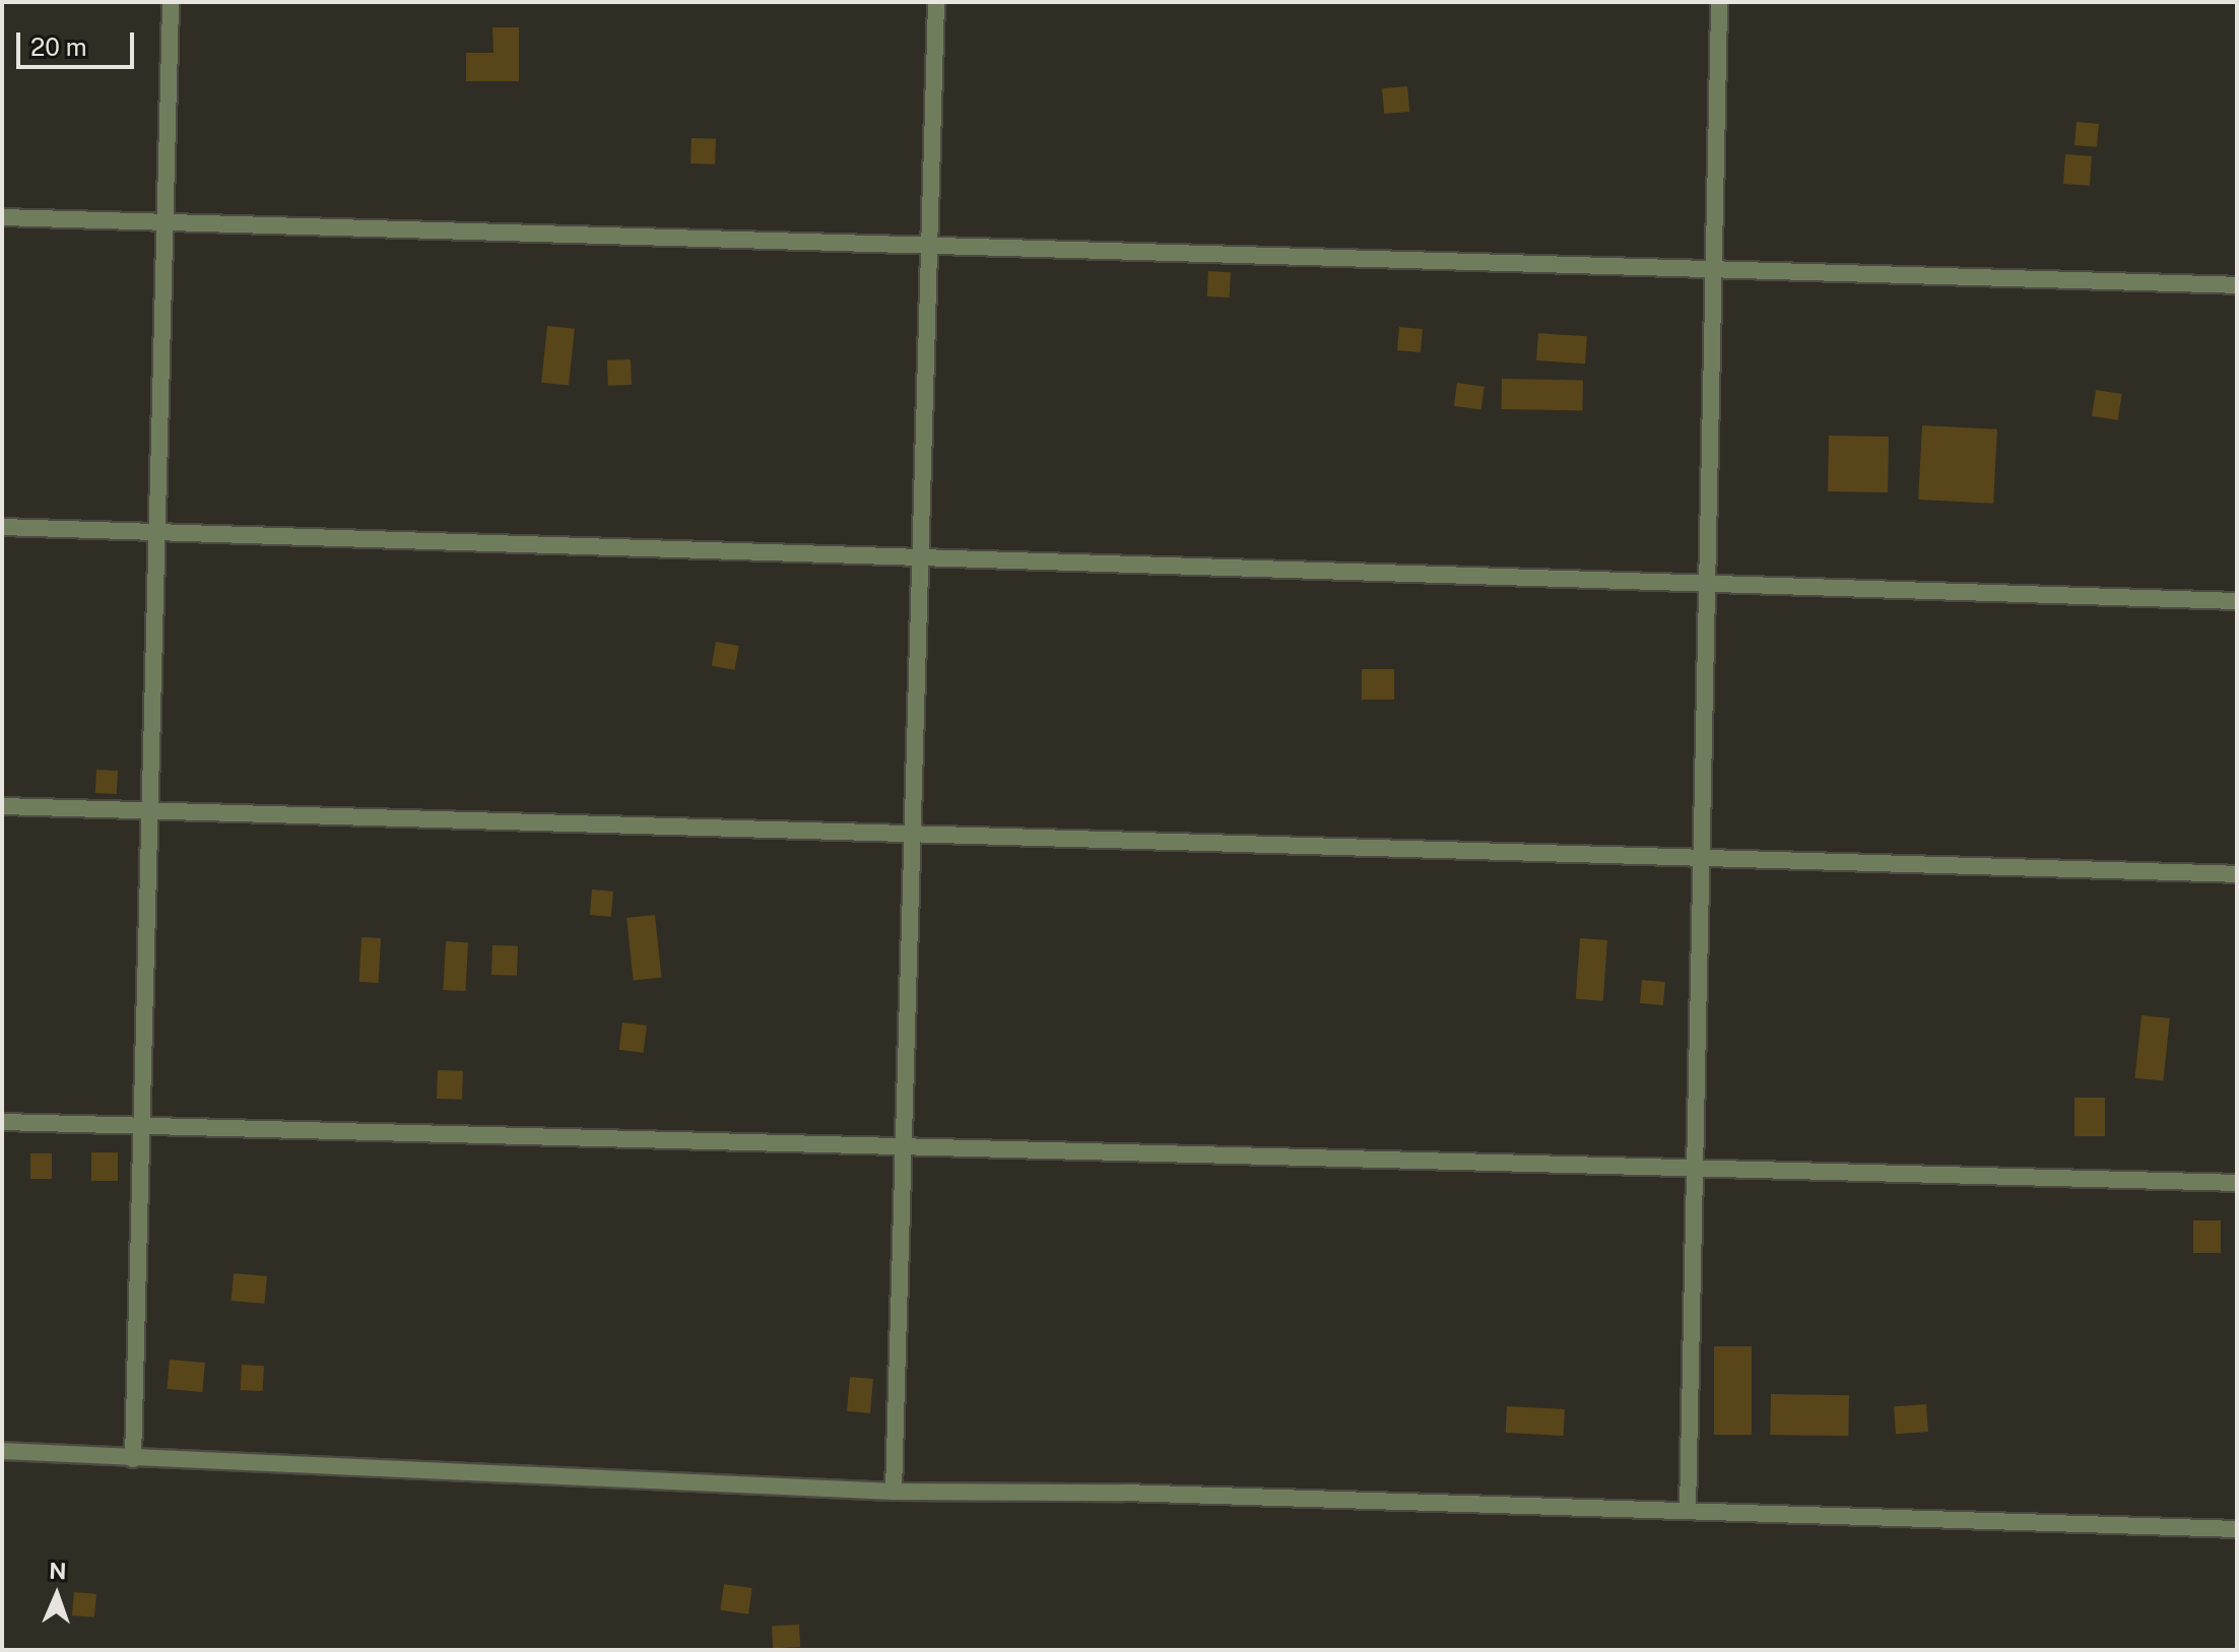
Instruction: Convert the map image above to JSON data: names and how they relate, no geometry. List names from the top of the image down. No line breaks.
{"scale_bar":"20 m","north":"top"}
